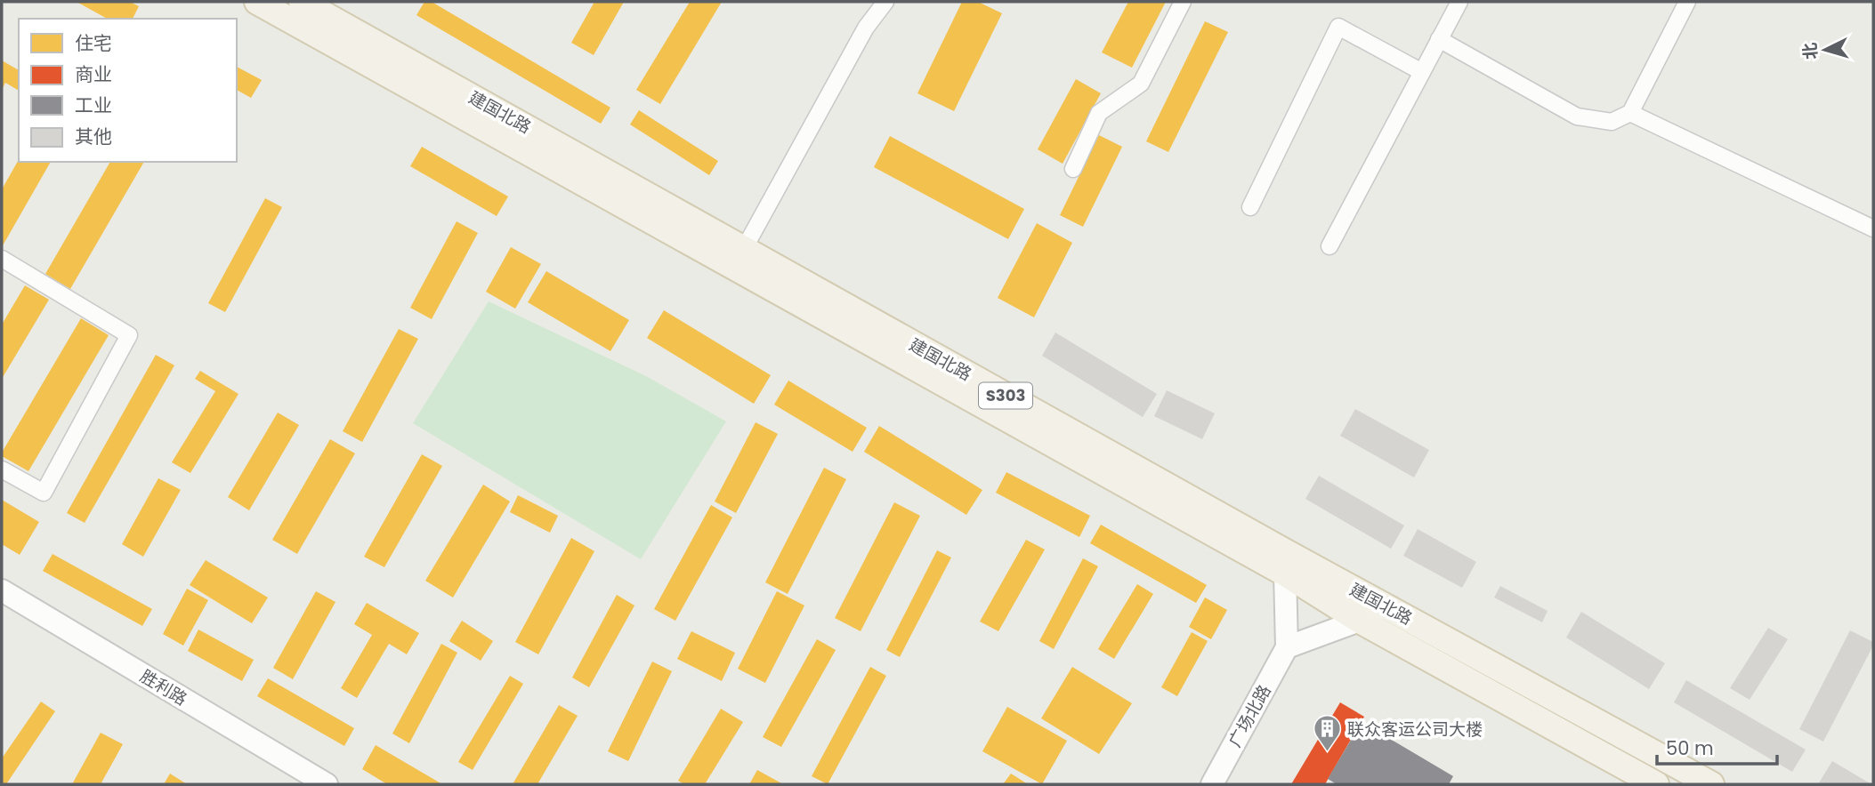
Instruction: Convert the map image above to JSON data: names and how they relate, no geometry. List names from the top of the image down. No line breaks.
{"streets":{"main road":["建国北路","S303","胜利路","广场北路"]},"places":{"building":["联众客运公司大楼"]},"legend":["住宅","商业","工业","其他"],"scale_bar":"50 m","north":"left"}
